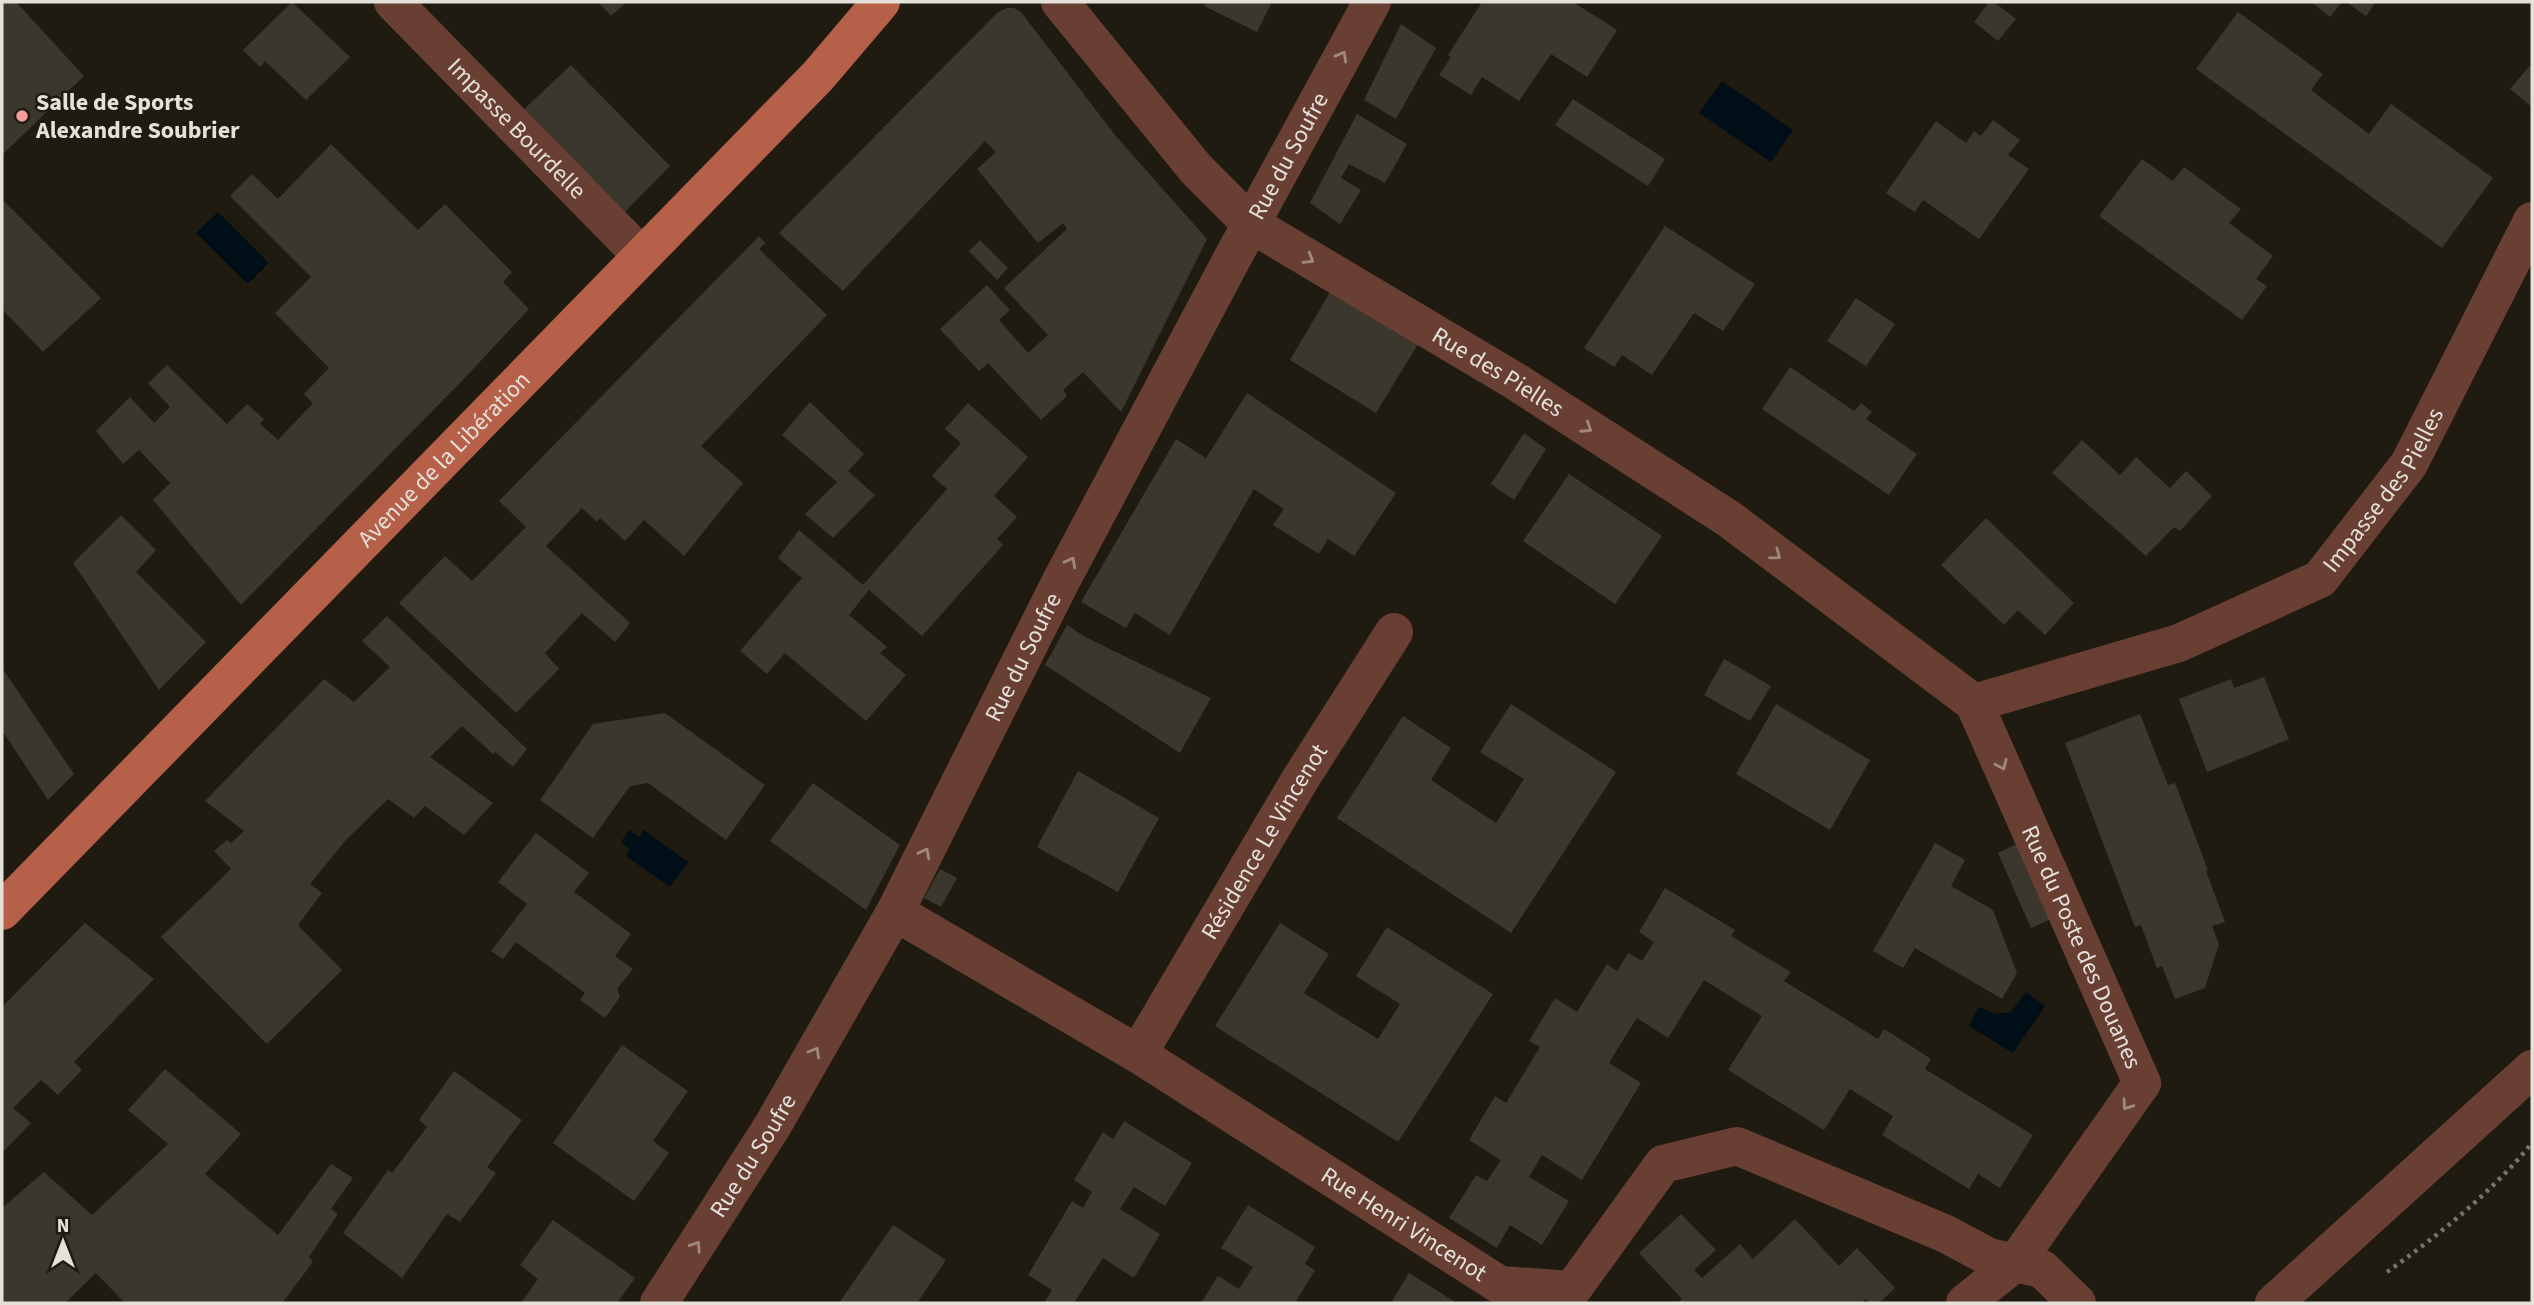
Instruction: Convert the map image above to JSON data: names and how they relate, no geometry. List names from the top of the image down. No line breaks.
{"streets":{"main road":["Avenue de la Libération"],"street":["Impasse Bourdelle","Rue du Soufre","Rue des Pielles","Impasse des Pielles","Résidence Le Vincenot","Rue du Poste des Douanes","Rue Henri Vincenot"]},"crossings":[["Impasse Bourdelle","Avenue de la Libération"],["Rue du Soufre","Rue des Pielles"],["Rue du Soufre","Rue Henri Vincenot"],["Rue des Pielles","Impasse des Pielles"],["Rue des Pielles","Rue du Poste des Douanes"],["Impasse des Pielles","Rue du Poste des Douanes"],["Résidence Le Vincenot","Rue Henri Vincenot"],["Rue du Poste des Douanes","Rue Henri Vincenot"]],"one_way":["Rue du Soufre","Rue des Pielles","Rue du Poste des Douanes"],"places":["Salle de Sports Alexandre Soubrier"],"north":"top"}
